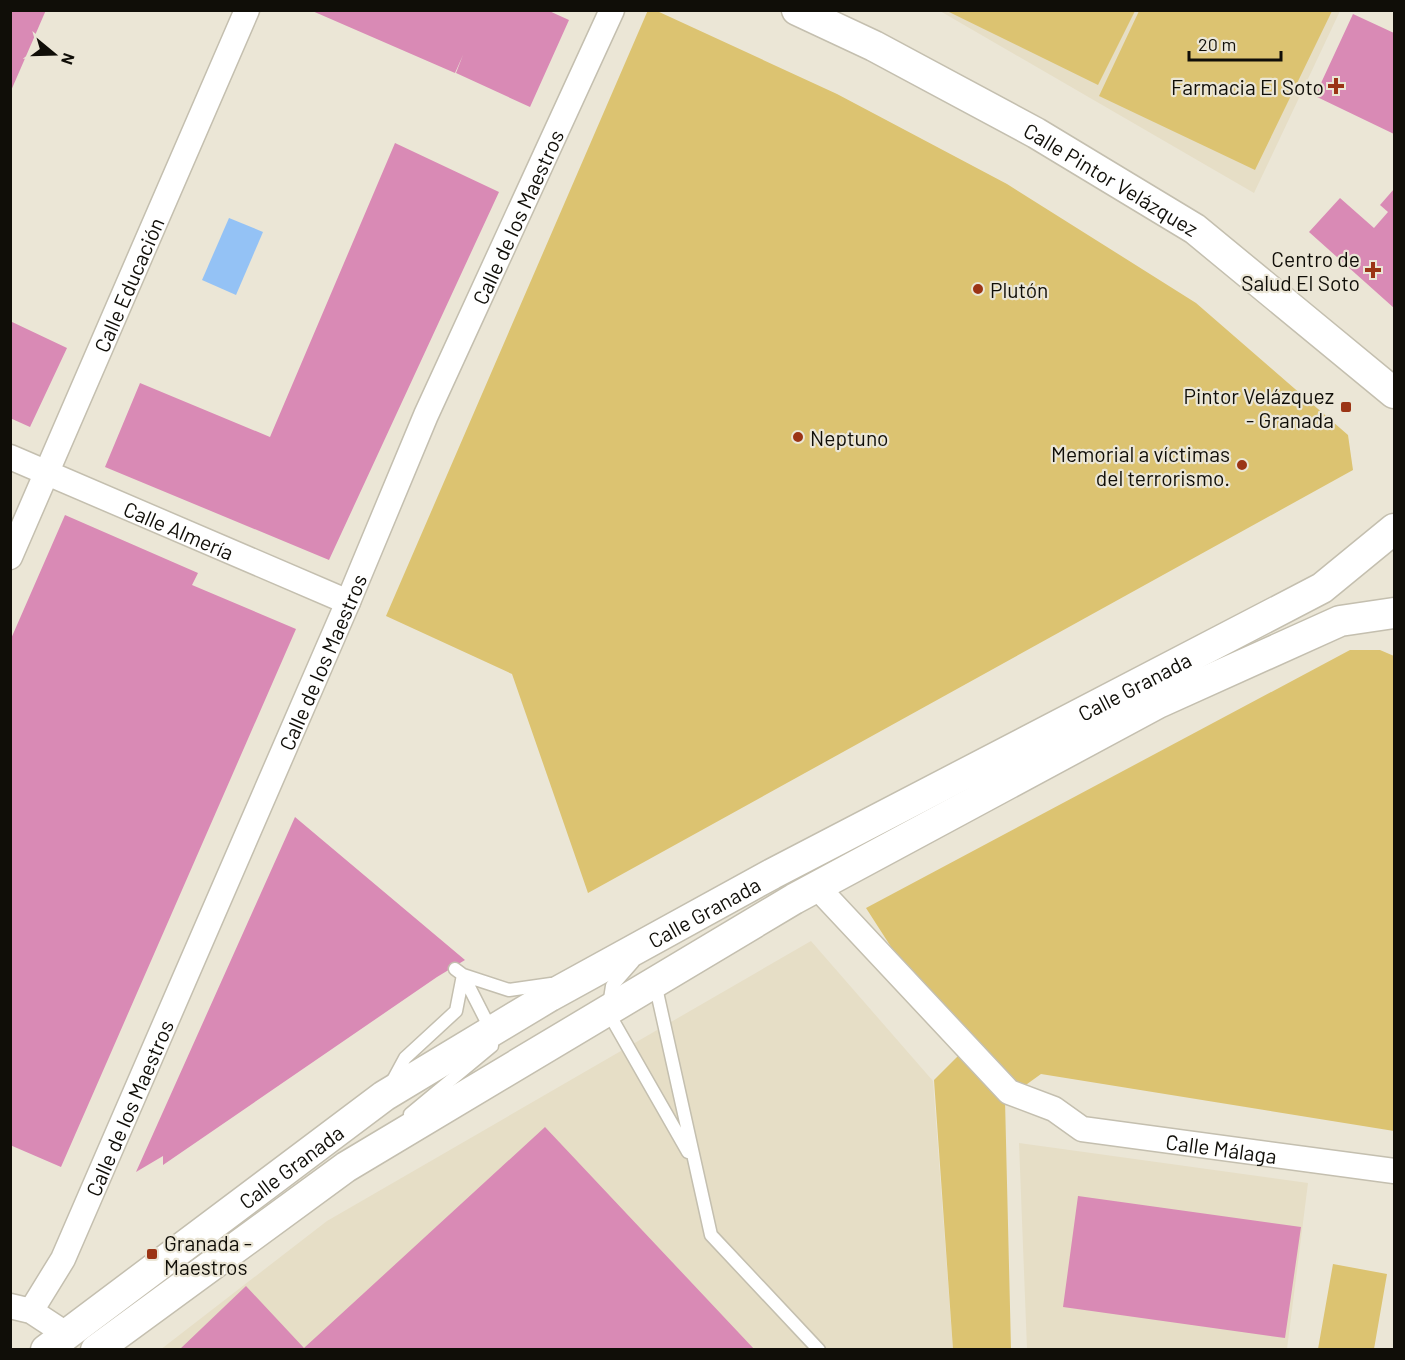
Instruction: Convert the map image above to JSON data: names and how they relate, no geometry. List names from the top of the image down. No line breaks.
{"streets":{"street":["Calle Pintor Velázquez","Calle de los Maestros","Calle Educación","Calle Almería","Calle Granada","Calle Málaga"]},"crossings":[["Calle de los Maestros","Calle Almería"],["Calle Educación","Calle Almería"],["Calle Granada","Calle Málaga"]],"places":{"health":["Farmacia El Soto","Centro de Salud El Soto"],"other":["Plutón","Neptuno","Memorial a víctimas del terrorismo."],"transit":["Pintor Velázquez - Granada","Granada - Maestros"]},"scale_bar":"20 m","north":"right"}
